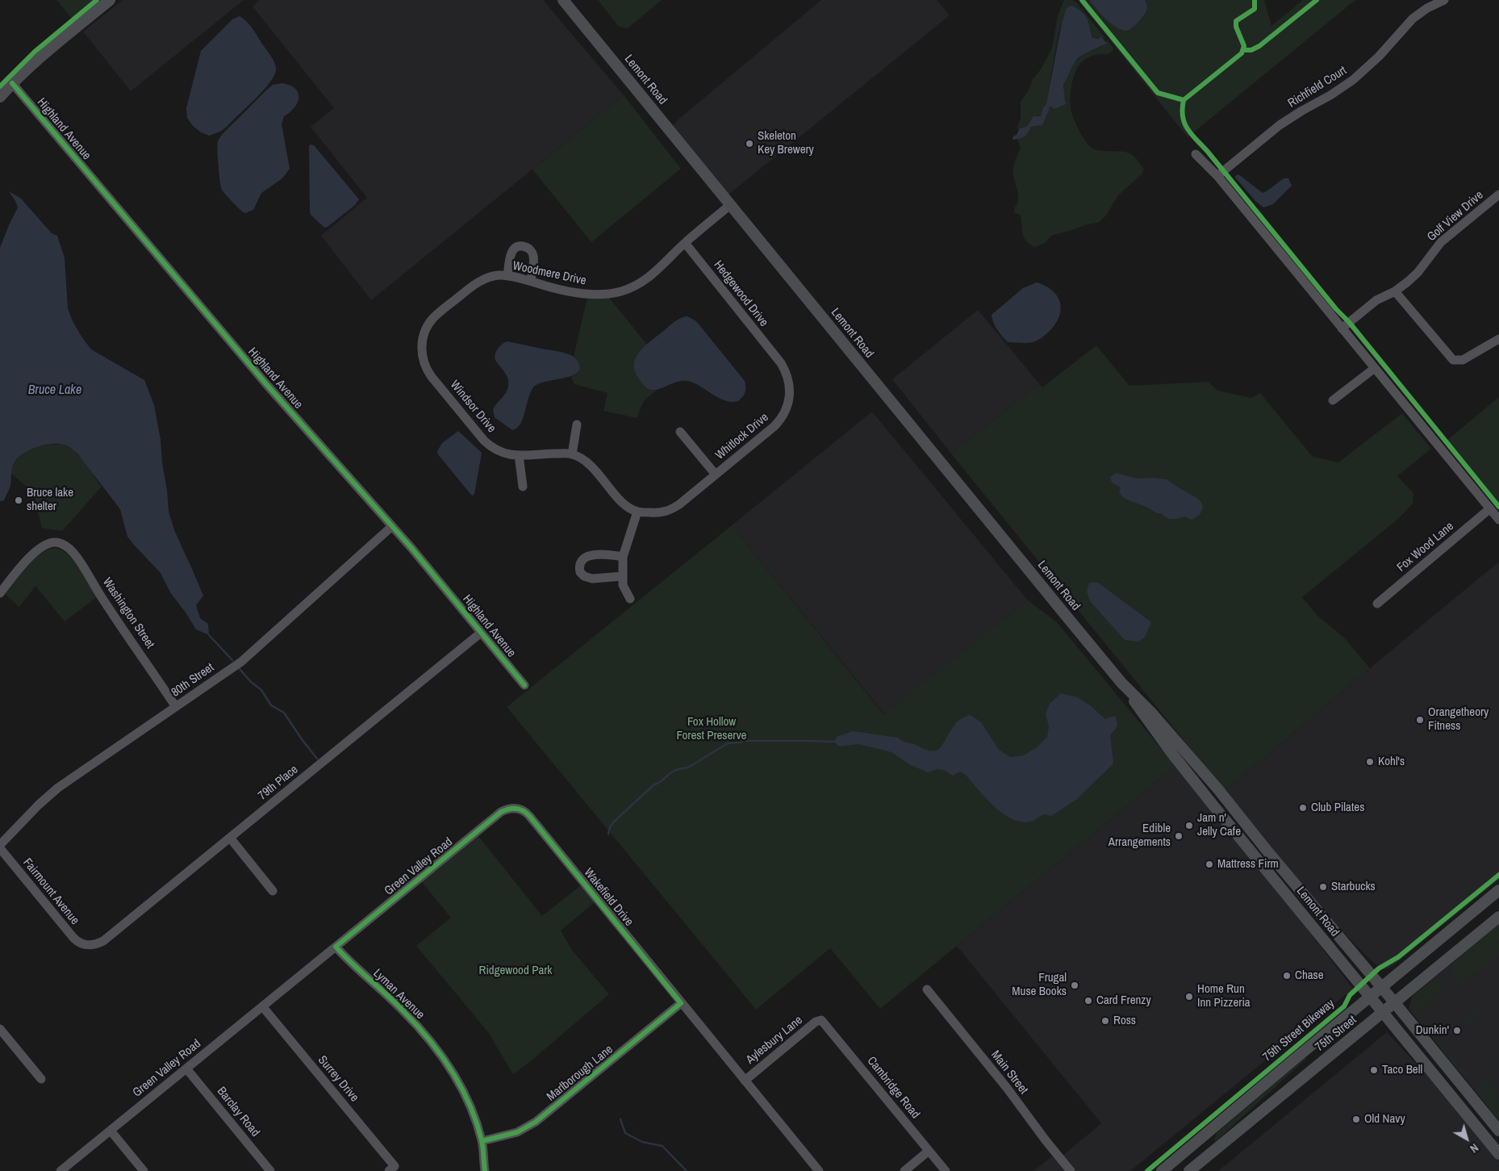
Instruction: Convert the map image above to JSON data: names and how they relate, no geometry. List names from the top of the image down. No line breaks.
{"streets":{"main road":["Lemont Road","75th Street"],"street":["Richfield Court","Highland Avenue","Golf View Drive","Woodmere Drive","Hedgewood Drive","Windsor Drive","Whitlock Drive","Fox Wood Lane","Washington Street","80th Street","79th Place","Green Valley Road","Fairmount Avenue","Wakefield Drive","Lyman Avenue","Aylesbury Lane","Main Street","Marlborough Lane","Surrey Drive","Cambridge Road","Barclay Road"],"cycle path":["75th Street Bikeway"]},"crossings":[["Lemont Road","Woodmere Drive"],["Lemont Road","75th Street"],["Highland Avenue","80th Street"],["Highland Avenue","79th Place"],["Woodmere Drive","Hedgewood Drive"],["Woodmere Drive","Windsor Drive"],["Hedgewood Drive","Whitlock Drive"],["Washington Street","80th Street"],["79th Place","Fairmount Avenue"],["Green Valley Road","Wakefield Drive"],["Green Valley Road","Lyman Avenue"],["Green Valley Road","Surrey Drive"],["Green Valley Road","Barclay Road"],["Wakefield Drive","Aylesbury Lane"],["Wakefield Drive","Marlborough Lane"],["Lyman Avenue","Marlborough Lane"],["Aylesbury Lane","Cambridge Road"]],"water":["Bruce Lake"],"parks":["Fox Hollow Forest Preserve","Ridgewood Park"],"places":["Skeleton Key Brewery","Bruce lake shelter","Orangetheory Fitness","Kohl's","Club Pilates","Jam n' Jelly Cafe","Edible Arrangements","Mattress Firm","Starbucks","Chase","Frugal Muse Books","Home Run Inn Pizzeria","Card Frenzy","Ross","Dunkin'","Taco Bell","Old Navy"],"north":"bottom right"}
